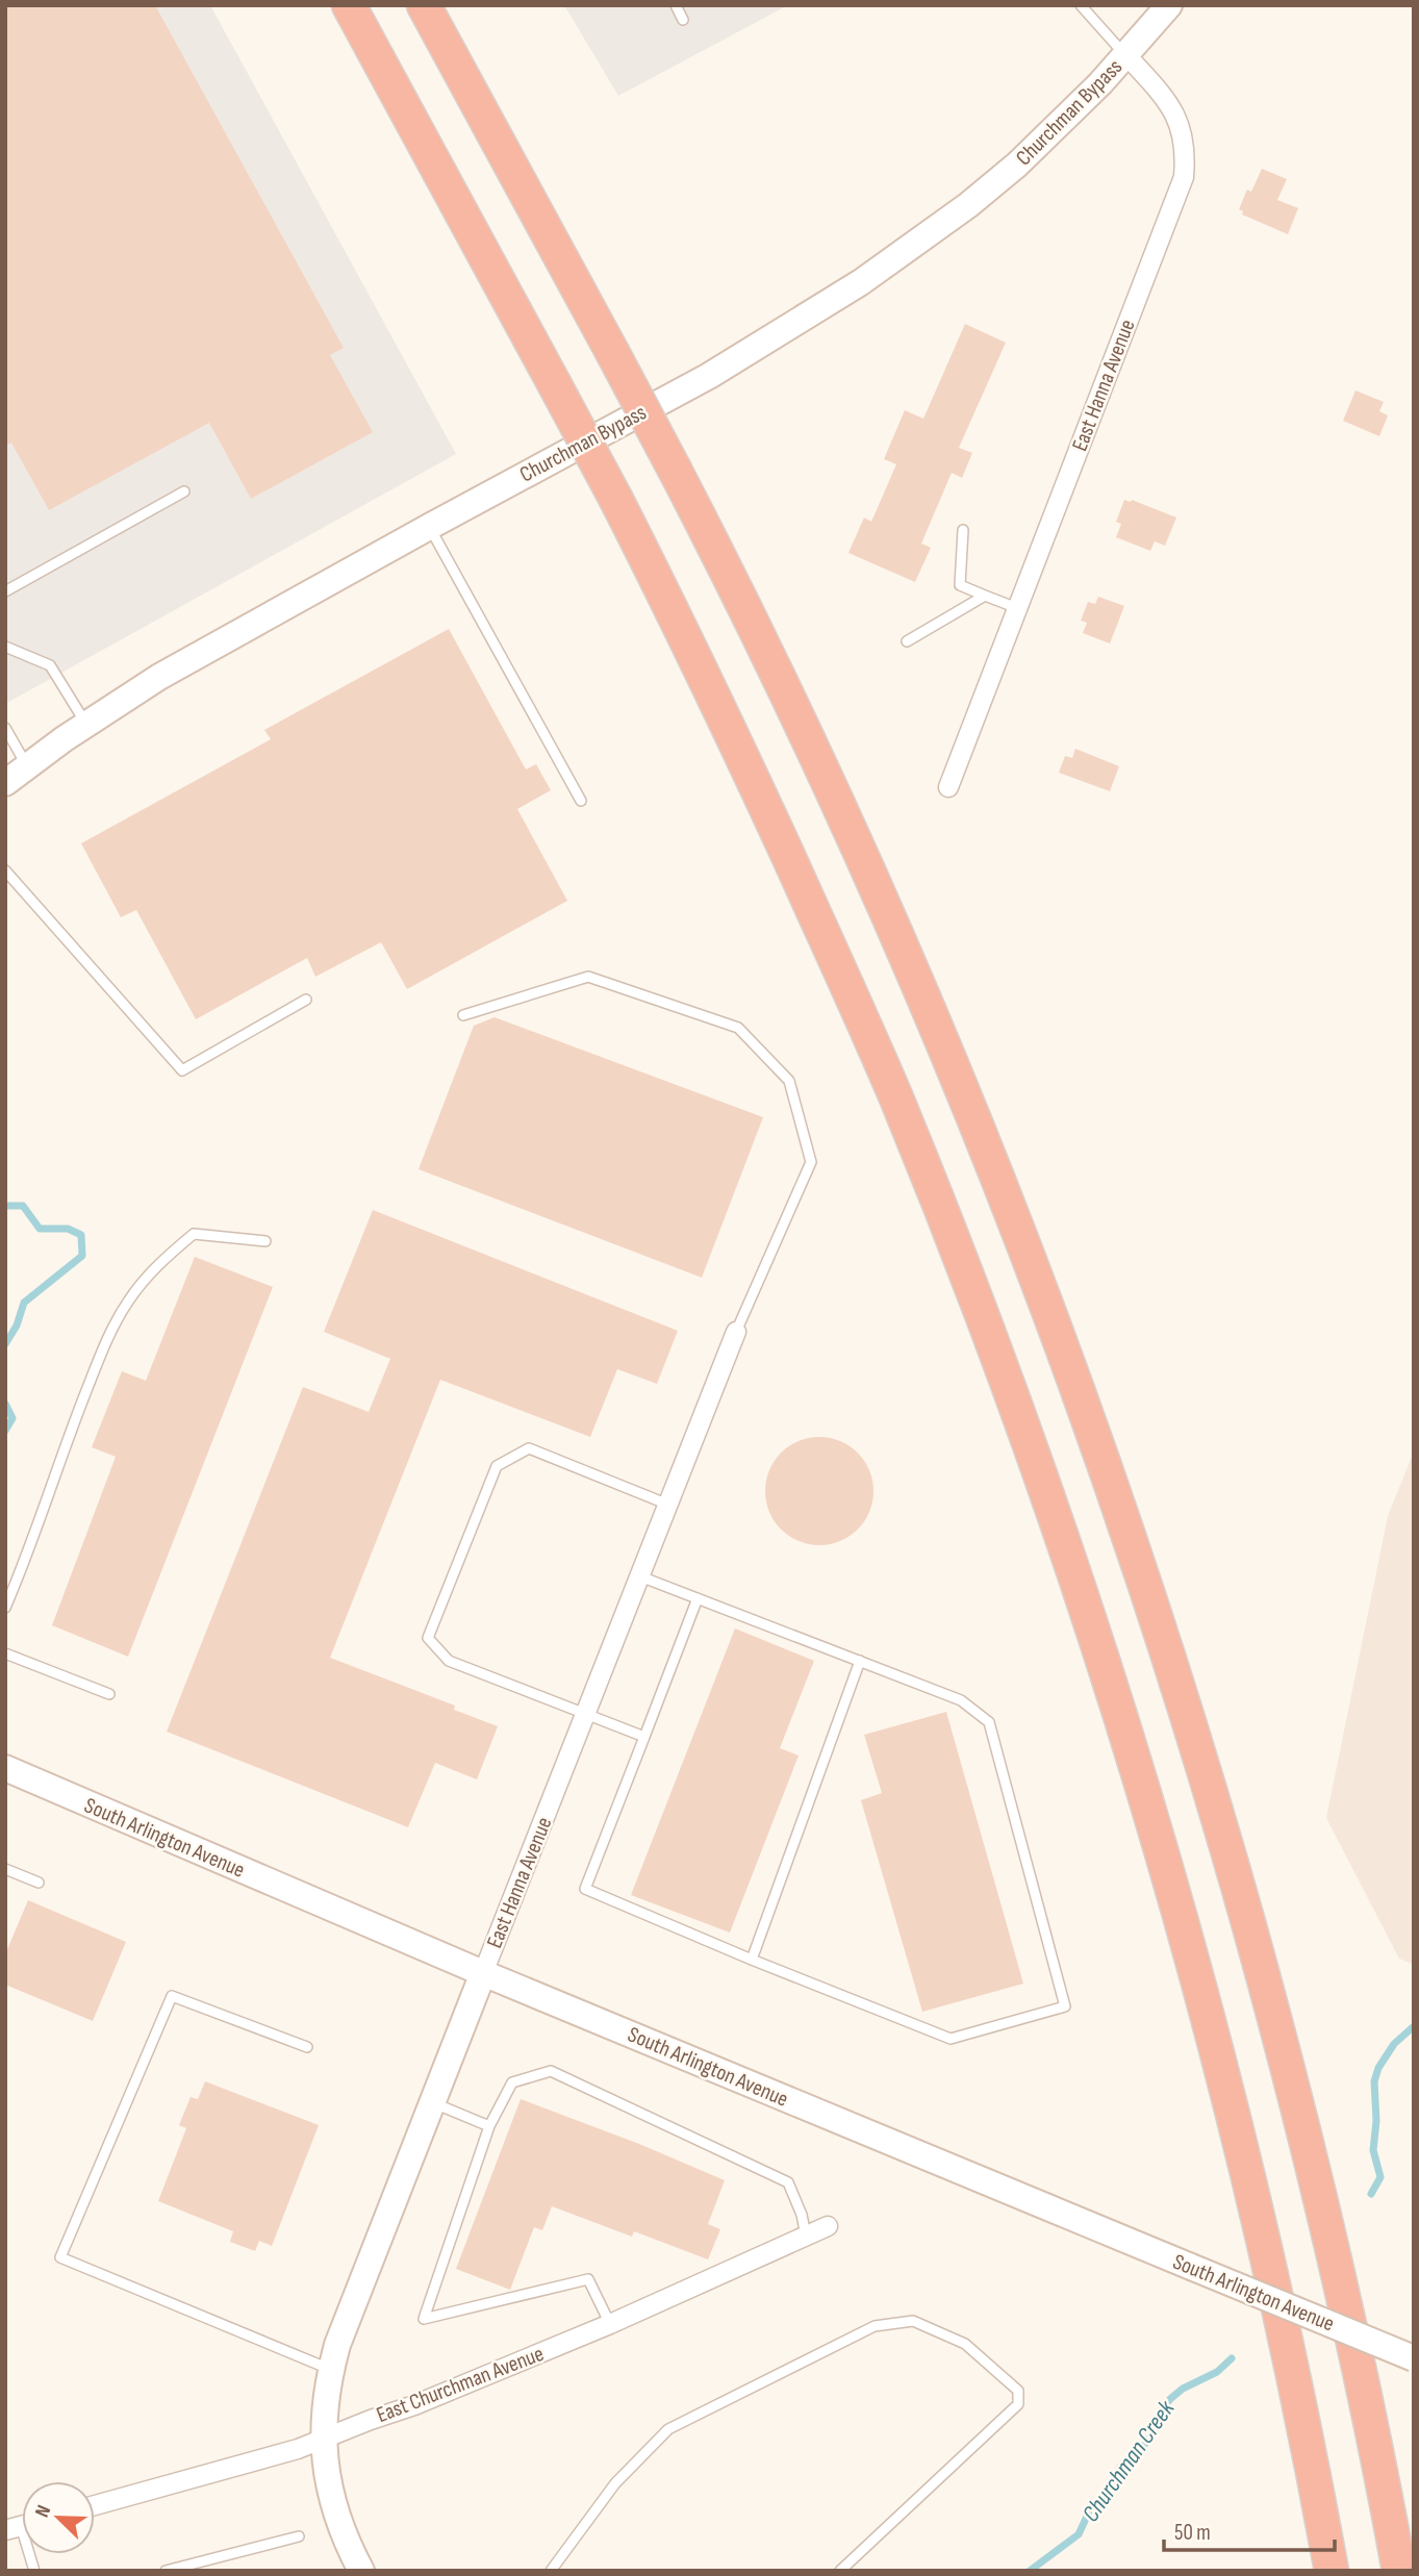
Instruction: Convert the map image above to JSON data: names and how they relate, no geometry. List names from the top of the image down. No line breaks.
{"streets":{"street":["Churchman Bypass","East Hanna Avenue","South Arlington Avenue","East Churchman Avenue"]},"crossings":[["Churchman Bypass","East Hanna Avenue"],["East Hanna Avenue","South Arlington Avenue"],["East Hanna Avenue","East Churchman Avenue"]],"water":["Churchman Creek"],"scale_bar":"50 m","north":"top left"}
